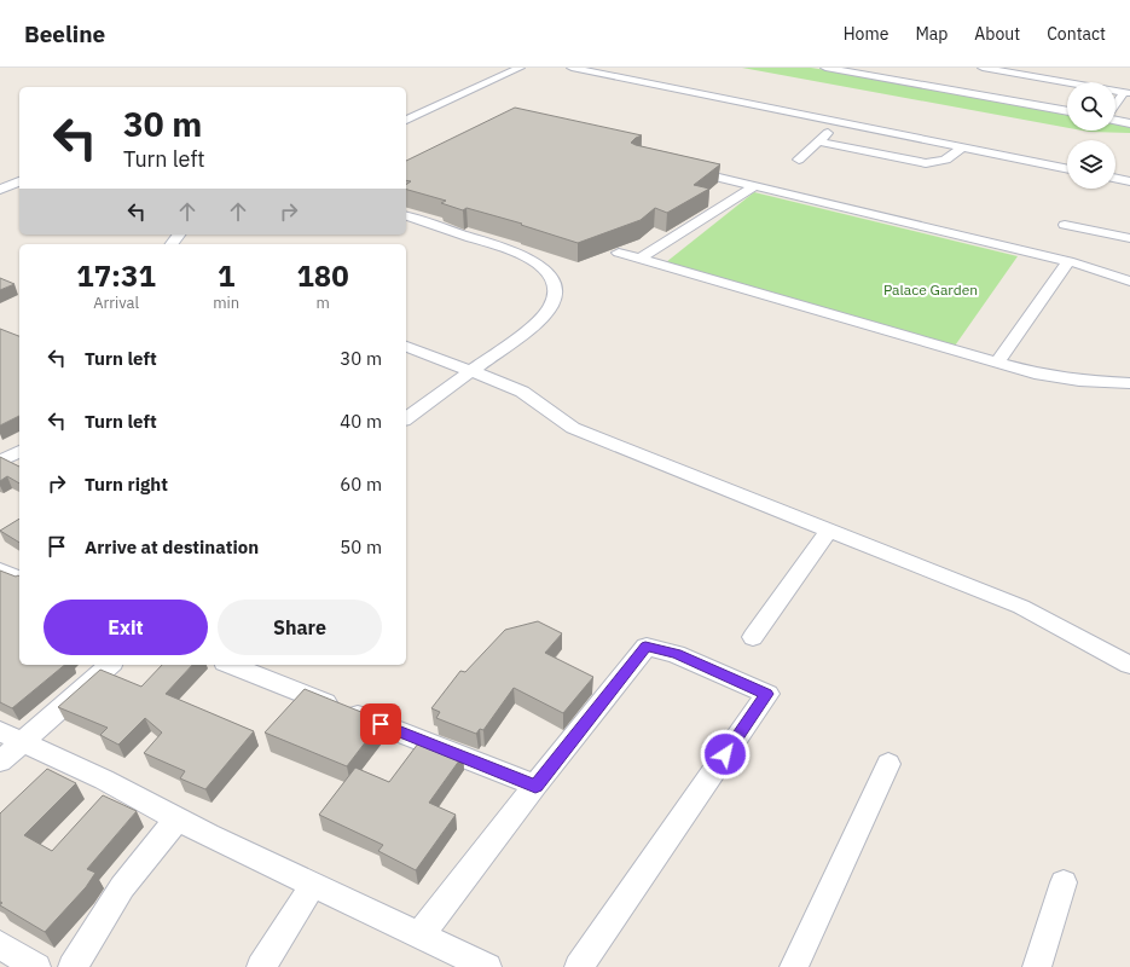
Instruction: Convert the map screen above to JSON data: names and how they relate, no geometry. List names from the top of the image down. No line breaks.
{"parks":["Palace Garden"],"page":{"header":"Beeline","nav":["Home","Map","About","Contact"],"turn":["30 m","Turn left"],"eta":["17:31","Arrival","1","min","180","m"],"list":[{"name":"Turn left","value":"30 m"},{"name":"Turn left","value":"40 m"},{"name":"Turn right","value":"60 m"},{"name":"Arrive at destination","value":"50 m"}],"buttons":["Exit","Share"]}}
